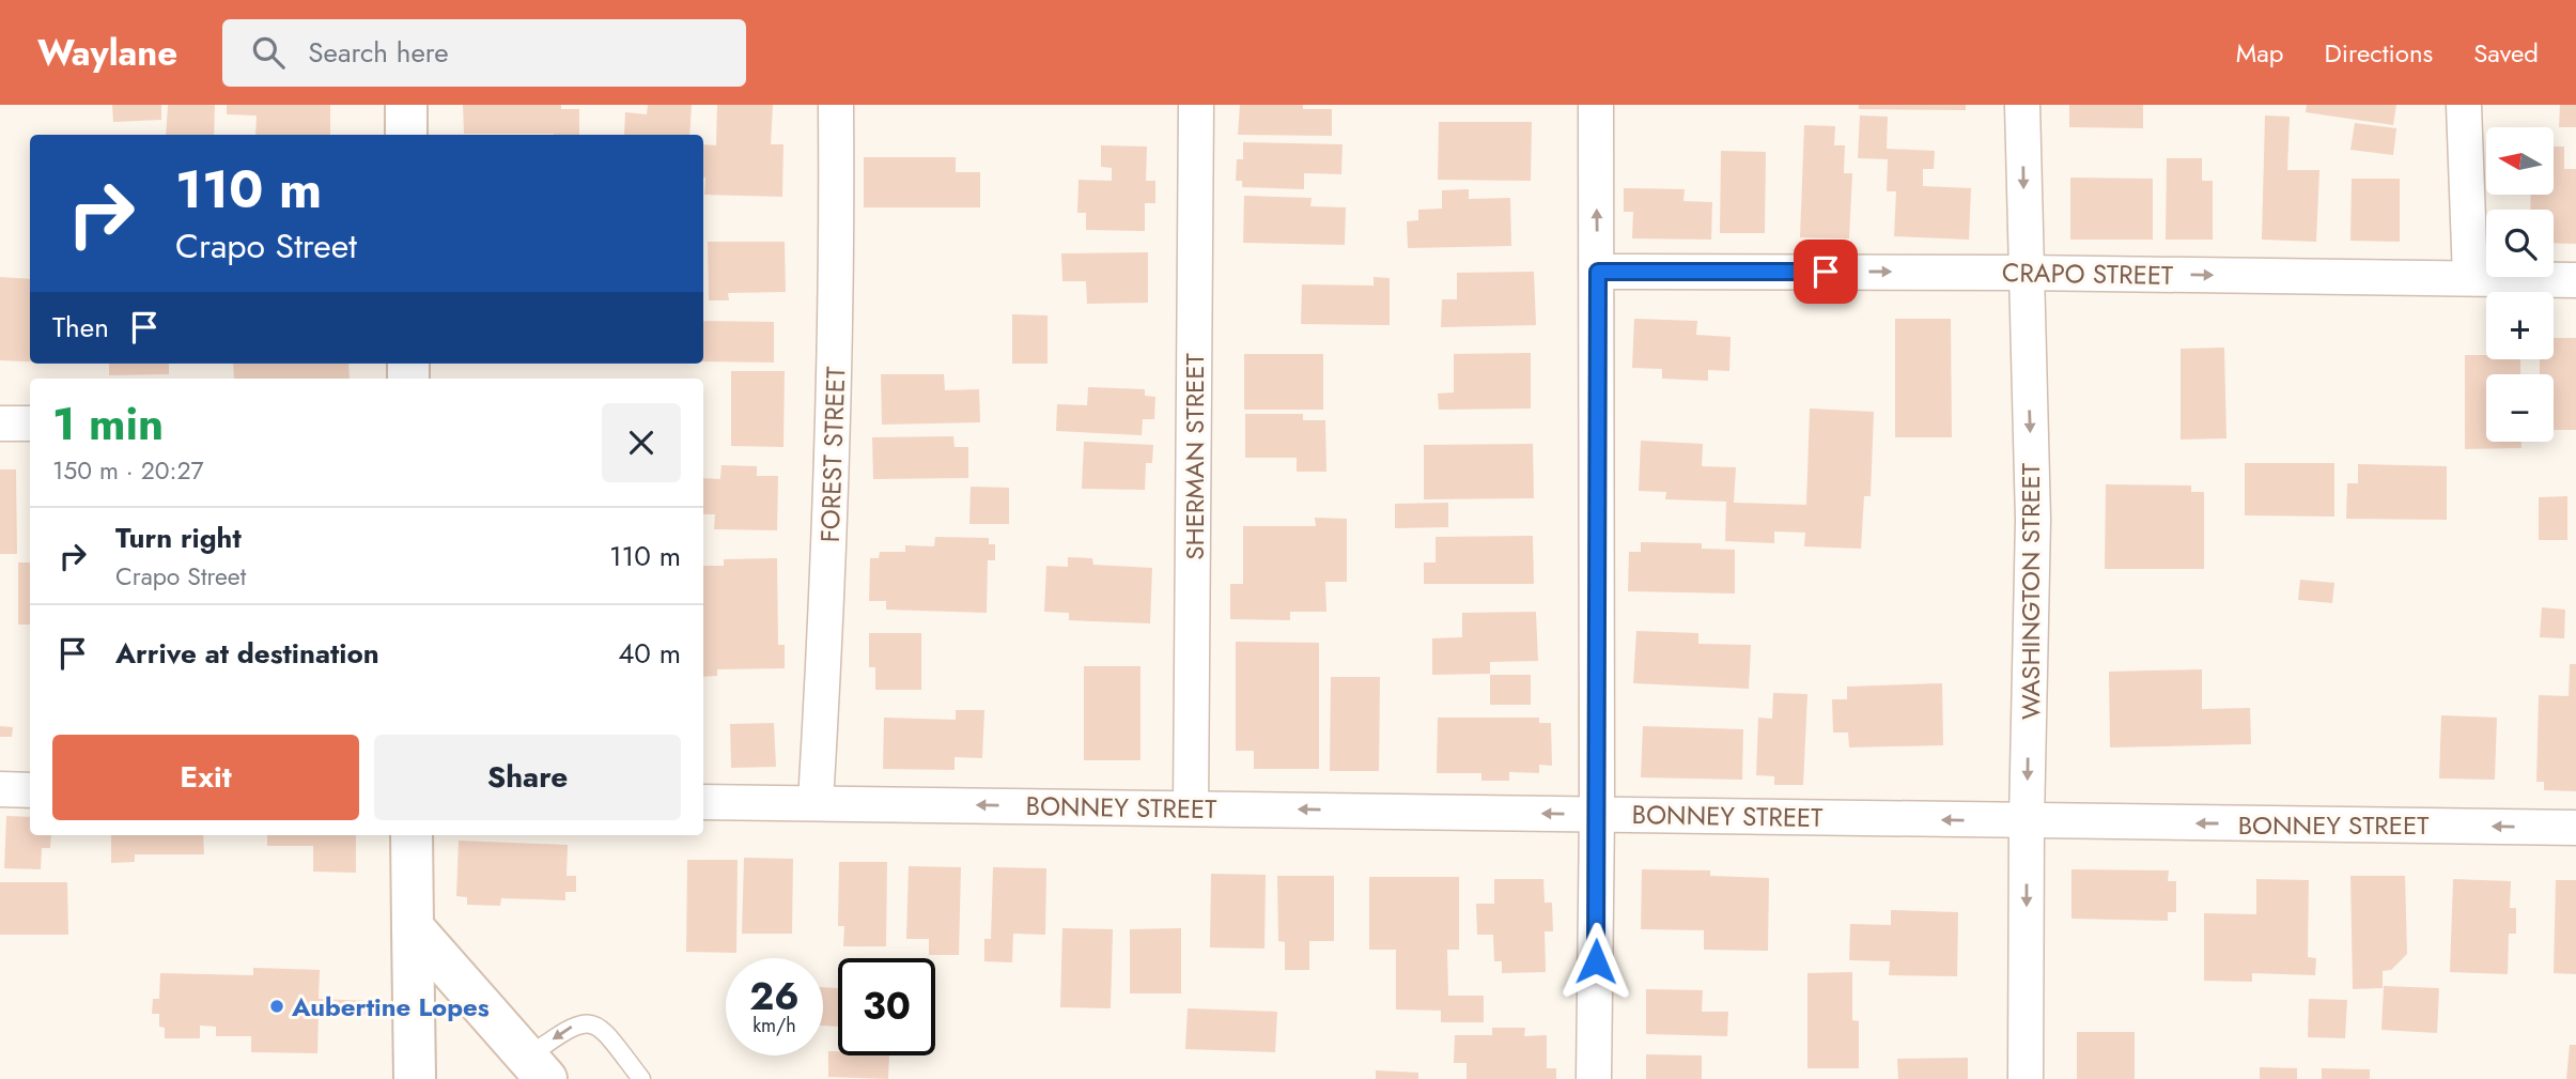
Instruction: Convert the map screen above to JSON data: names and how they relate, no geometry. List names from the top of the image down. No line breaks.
{"streets":{"street":["CRAPO STREET","FOREST STREET","SHERMAN STREET","WASHINGTON STREET","BONNEY STREET"]},"crossings":[["CRAPO STREET","WASHINGTON STREET"],["FOREST STREET","BONNEY STREET"],["SHERMAN STREET","BONNEY STREET"],["WASHINGTON STREET","BONNEY STREET"]],"one_way":["CRAPO STREET","WASHINGTON STREET","BONNEY STREET"],"places":["Aubertine Lopes"],"north":"left","page":{"header":"Waylane","search":"Search here","nav":["Map","Directions","Saved"],"map_buttons":["+","−"],"turn":["110 m","Crapo Street"],"then":"Then","heading":["1 min","150 m · 20:27"],"list":[{"name":"Turn right","note":"Crapo Street","value":"110 m"},{"name":"Arrive at destination","value":"40 m"}],"buttons":["Exit","Share"],"speed":"26 km/h","limit":"30"}}
